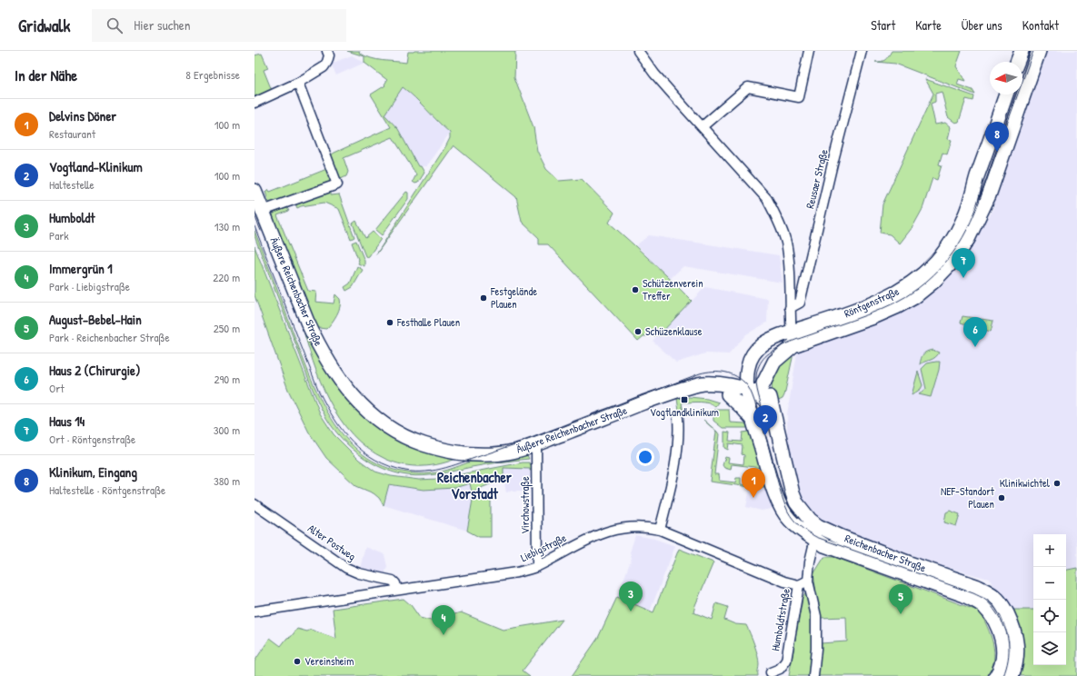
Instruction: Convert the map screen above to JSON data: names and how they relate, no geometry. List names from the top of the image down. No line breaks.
{"streets":{"street":["Reusaer Straße","Äußere Reichenbacher Straße","Röntgenstraße","Virchowstraße","Alter Postweg","Liebigstraße","Reichenbacher Straße","Humboldtstraße"]},"crossings":[["Äußere Reichenbacher Straße","Röntgenstraße"],["Äußere Reichenbacher Straße","Virchowstraße"],["Äußere Reichenbacher Straße","Reichenbacher Straße"],["Röntgenstraße","Reichenbacher Straße"],["Virchowstraße","Liebigstraße"],["Alter Postweg","Liebigstraße"],["Liebigstraße","Humboldtstraße"]],"districts":["Reichenbacher Vorstadt"],"places":{"other":["Schützenverein Treffer","Festgelände Plauen","Festhalle Plauen","Schüzenklause","Klinikwichtel","NEF-Standort Plauen","Vereinsheim"],"transit":["Vogtlandklinikum"]},"north":"left","page":{"header":"Gridwalk","search":"Hier suchen","nav":["Start","Karte","Über uns","Kontakt"],"heading":["In der Nähe","8 Ergebnisse"],"list":[{"mark":"1","name":"Delvins Döner","note":"Restaurant","value":"100 m"},{"mark":"2","name":"Vogtland-Klinikum","note":"Haltestelle","value":"100 m"},{"mark":"3","name":"Humboldt","note":"Park","value":"130 m"},{"mark":"4","name":"Immergrün 1","note":"Park · Liebigstraße","value":"220 m"},{"mark":"5","name":"August-Bebel-Hain","note":"Park · Reichenbacher Straße","value":"250 m"},{"mark":"6","name":"Haus 2 (Chirurgie)","note":"Ort","value":"290 m"},{"mark":"7","name":"Haus 14","note":"Ort · Röntgenstraße","value":"300 m"},{"mark":"8","name":"Klinikum, Eingang","note":"Haltestelle · Röntgenstraße","value":"380 m"}],"pins":["8","7","6","2","1","3","5","4"],"map_buttons":["+","−"]}}
